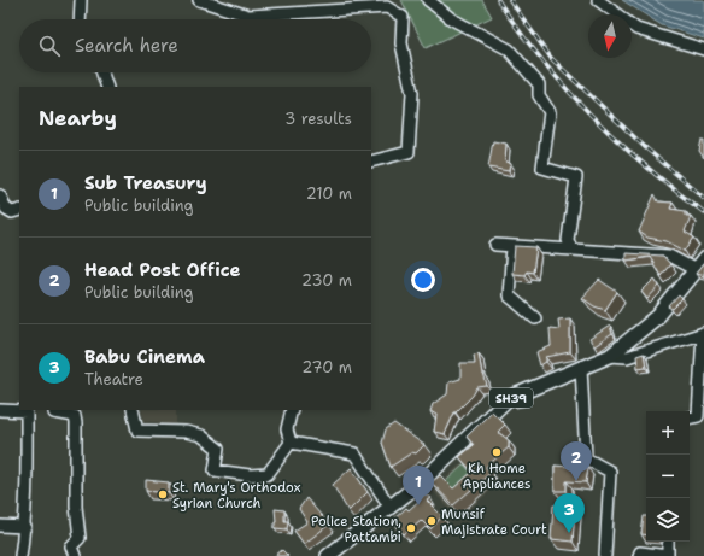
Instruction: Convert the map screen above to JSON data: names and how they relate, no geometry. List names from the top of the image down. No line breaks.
{"streets":{"main road":["SH39"]},"places":["Kh Home Appliances","St. Mary's Orthodox Syrian Church","Munsif Majistrate Court","Police Station, Pattambi"],"north":"bottom","page":{"search":"Search here","heading":["Nearby","3 results"],"list":[{"mark":"1","name":"Sub Treasury","note":"Public building","value":"210 m"},{"mark":"2","name":"Head Post Office","note":"Public building","value":"230 m"},{"mark":"3","name":"Babu Cinema","note":"Theatre","value":"270 m"}],"map_buttons":["+","−"],"pins":["2","1","3"]}}
